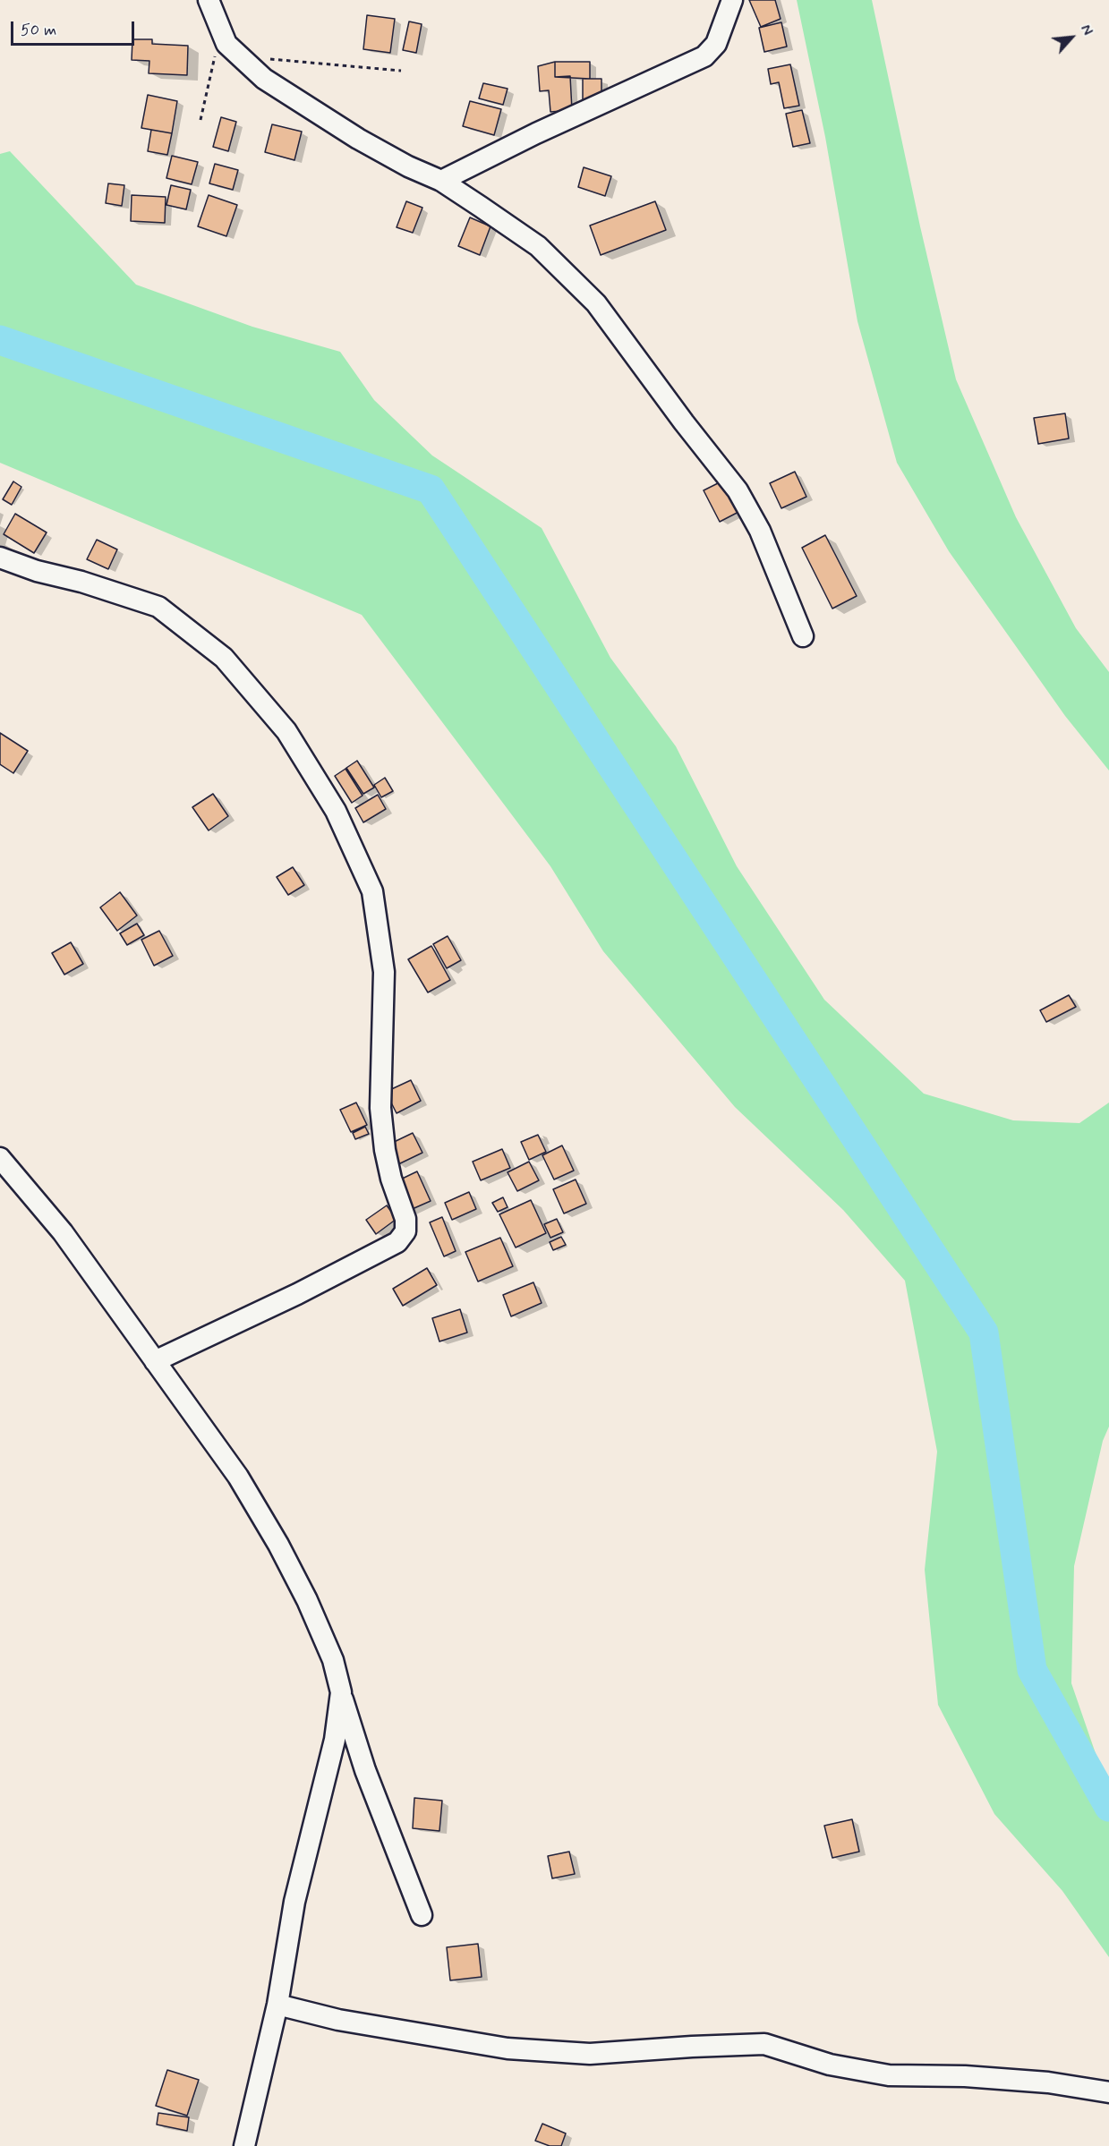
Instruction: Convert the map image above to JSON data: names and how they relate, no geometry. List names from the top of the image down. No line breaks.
{"scale_bar":"50 m","north":"top right"}
